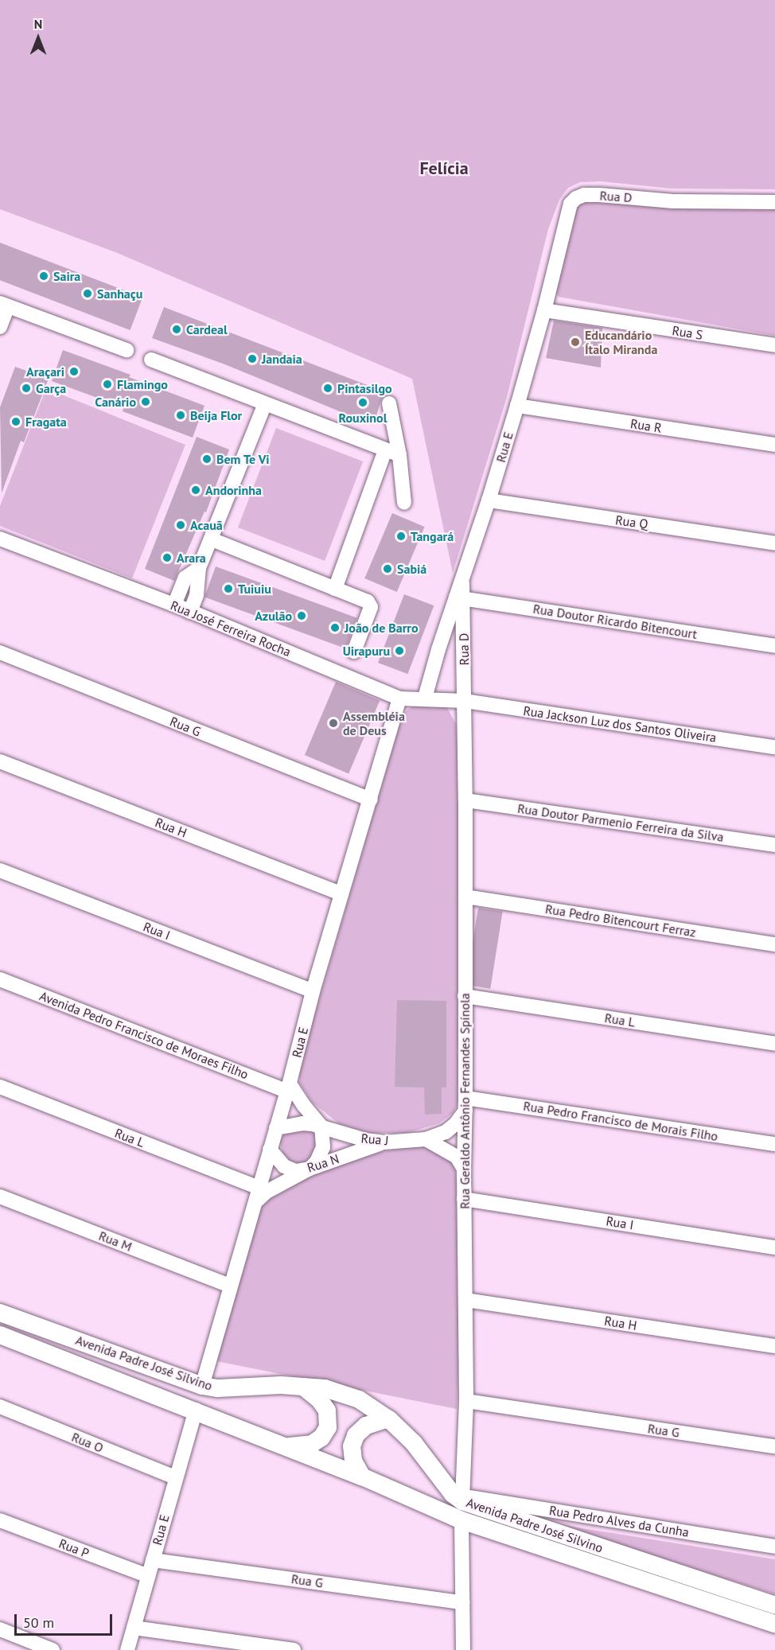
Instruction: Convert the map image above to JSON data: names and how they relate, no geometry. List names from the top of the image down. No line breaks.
{"streets":{"main road":["Avenida Padre José Silvino"],"street":["Rua D","Rua S","Rua R","Rua E","Rua Q","Rua Doutor Ricardo Bitencourt","Rua José Ferreira Rocha","Rua Jackson Luz dos Santos Oliveira","Rua G","Rua Doutor Parmenio Ferreira da Silva","Rua H","Rua Pedro Bitencourt Ferraz","Rua I","Rua L","Avenida Pedro Francisco de Moraes Filho","Rua Geraldo Antônio Fernandes Spínola","Rua Pedro Francisco de Morais Filho","Rua J","Rua N","Rua M","Rua O","Rua Pedro Alves da Cunha","Rua P"]},"crossings":[["Rua D","Rua S"],["Rua D","Rua E"],["Rua D","Rua Doutor Ricardo Bitencourt"],["Rua D","Rua José Ferreira Rocha"],["Rua D","Rua Jackson Luz dos Santos Oliveira"],["Rua D","Rua Geraldo Antônio Fernandes Spínola"],["Rua S","Rua E"],["Rua R","Rua E"],["Rua E","Rua Q"],["Rua E","Rua Doutor Ricardo Bitencourt"],["Rua E","Rua José Ferreira Rocha"],["Rua E","Rua G"],["Rua E","Rua H"],["Rua E","Rua I"],["Rua E","Rua L"],["Rua E","Avenida Pedro Francisco de Moraes Filho"],["Rua E","Rua J"],["Rua E","Rua N"],["Rua E","Rua M"],["Rua E","Avenida Padre José Silvino"],["Rua E","Rua O"],["Rua E","Rua P"],["Rua José Ferreira Rocha","Rua Jackson Luz dos Santos Oliveira"],["Rua José Ferreira Rocha","Rua Geraldo Antônio Fernandes Spínola"],["Rua Jackson Luz dos Santos Oliveira","Rua Geraldo Antônio Fernandes Spínola"],["Rua G","Rua Geraldo Antônio Fernandes Spínola"],["Rua Doutor Parmenio Ferreira da Silva","Rua Geraldo Antônio Fernandes Spínola"],["Rua H","Rua Geraldo Antônio Fernandes Spínola"],["Rua Pedro Bitencourt Ferraz","Rua Geraldo Antônio Fernandes Spínola"],["Rua I","Rua Geraldo Antônio Fernandes Spínola"],["Rua L","Rua Geraldo Antônio Fernandes Spínola"],["Rua Geraldo Antônio Fernandes Spínola","Rua Pedro Francisco de Morais Filho"],["Rua Geraldo Antônio Fernandes Spínola","Rua J"],["Rua Geraldo Antônio Fernandes Spínola","Avenida Padre José Silvino"],["Rua Geraldo Antônio Fernandes Spínola","Rua Pedro Alves da Cunha"],["Rua Pedro Francisco de Morais Filho","Rua J"],["Rua J","Rua N"],["Avenida Padre José Silvino","Rua Pedro Alves da Cunha"]],"districts":["Felícia"],"places":["Saira","Sanhaçu","Cardeal","Educandário Ítalo Miranda","Jandaia","Araçari","Flamingo","Garça","Pintasilgo","Canário","Rouxinol","Beija Flor","Fragata","Bem Te Vi","Andorinha","Acauã","Tangará","Arara","Sabiá","Tuiuiu","Azulão","João de Barro","Uirapuru","Assembléia de Deus"],"scale_bar":"50 m","north":"top"}
